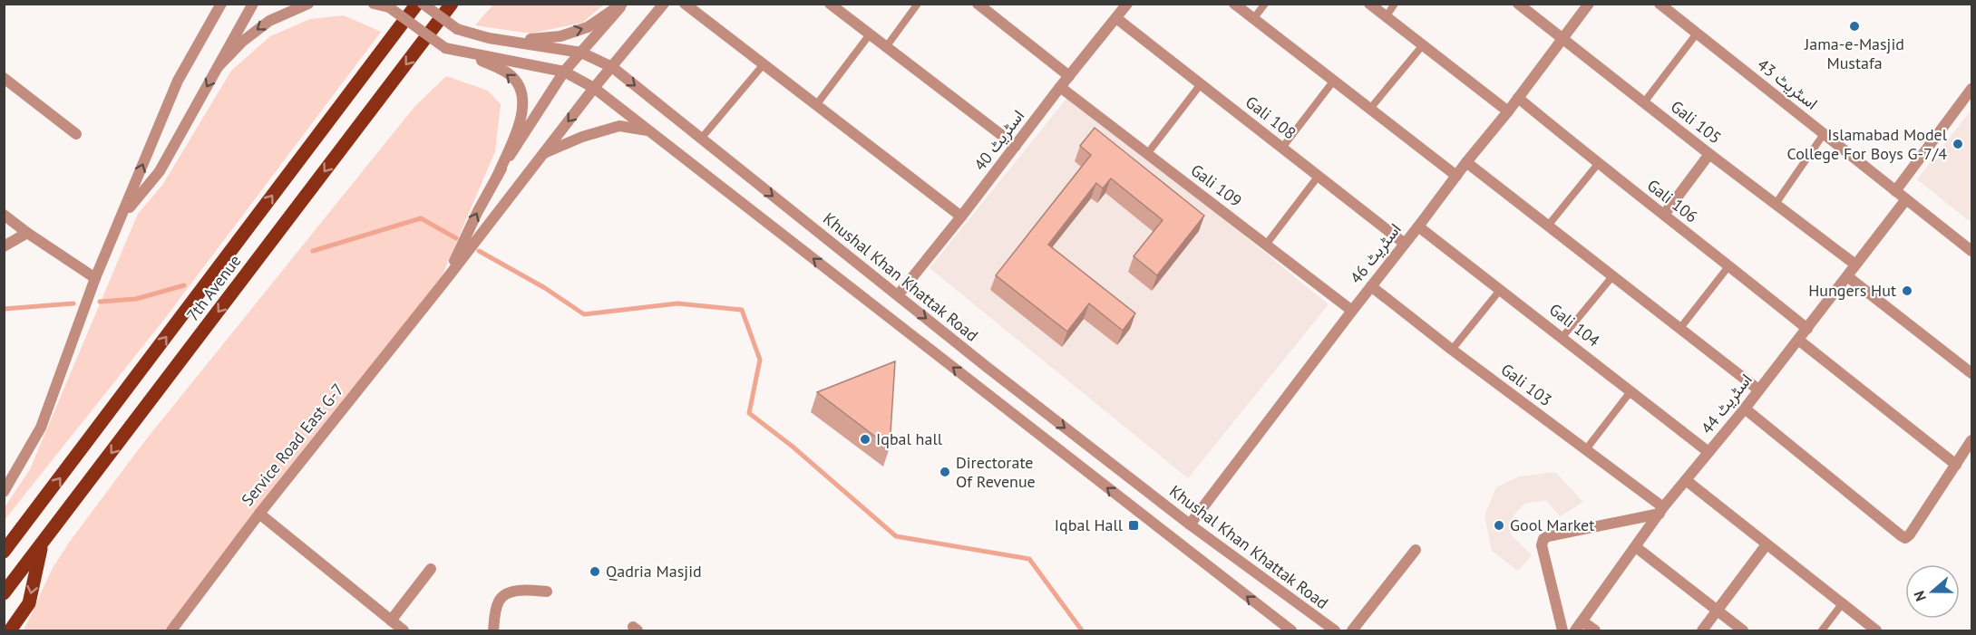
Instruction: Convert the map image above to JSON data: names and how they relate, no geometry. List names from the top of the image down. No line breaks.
{"streets":{"main road":["7th Avenue"],"street":["اسٹریٹ 43","Gali 108","Gali 105","اسٹریٹ 40","Gali 109","Gali 106","اسٹریٹ 46","Khushal Khan Khattak Road","Gali 104","Gali 103","اسٹریٹ 44","Service Road East G-7"]},"crossings":[["اسٹریٹ 43","اسٹریٹ 44"],["Gali 108","اسٹریٹ 40"],["Gali 108","اسٹریٹ 46"],["Gali 105","اسٹریٹ 46"],["Gali 105","اسٹریٹ 44"],["اسٹریٹ 40","Gali 109"],["اسٹریٹ 40","Khushal Khan Khattak Road"],["Gali 109","اسٹریٹ 46"],["Gali 106","اسٹریٹ 46"],["Gali 106","اسٹریٹ 44"],["اسٹریٹ 46","Khushal Khan Khattak Road"],["اسٹریٹ 46","Gali 104"],["اسٹریٹ 46","Gali 103"],["Khushal Khan Khattak Road","Service Road East G-7"],["Gali 104","اسٹریٹ 44"],["Gali 103","اسٹریٹ 44"]],"places":{"other":["Jama-e-Masjid Mustafa","Islamabad Model College For Boys G-7/4","Hungers Hut","Iqbal hall","Directorate Of Revenue","Gool Market","Qadria Masjid"],"transit":["Iqbal Hall"]},"north":"left"}
